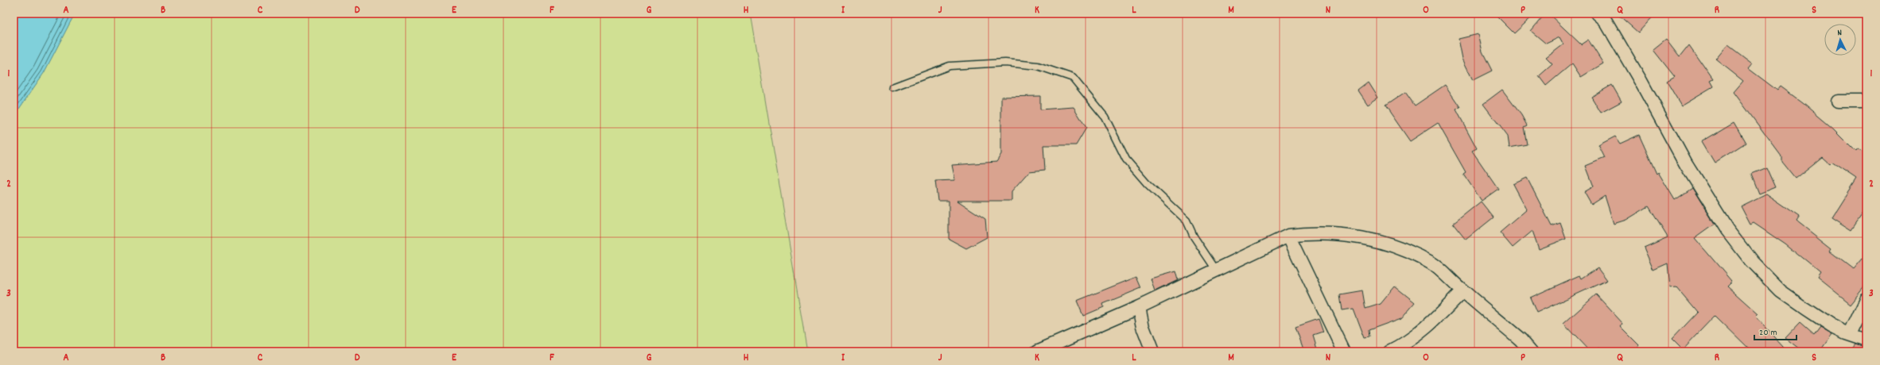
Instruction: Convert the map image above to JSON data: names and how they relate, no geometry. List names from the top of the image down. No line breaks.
{"scale_bar":"20 m","north":"top","grid":{"columns":["A","B","C","D","E","F","G","H","I","J","K","L","M","N","O","P","Q","R","S"],"rows":["1","2","3"]}}
